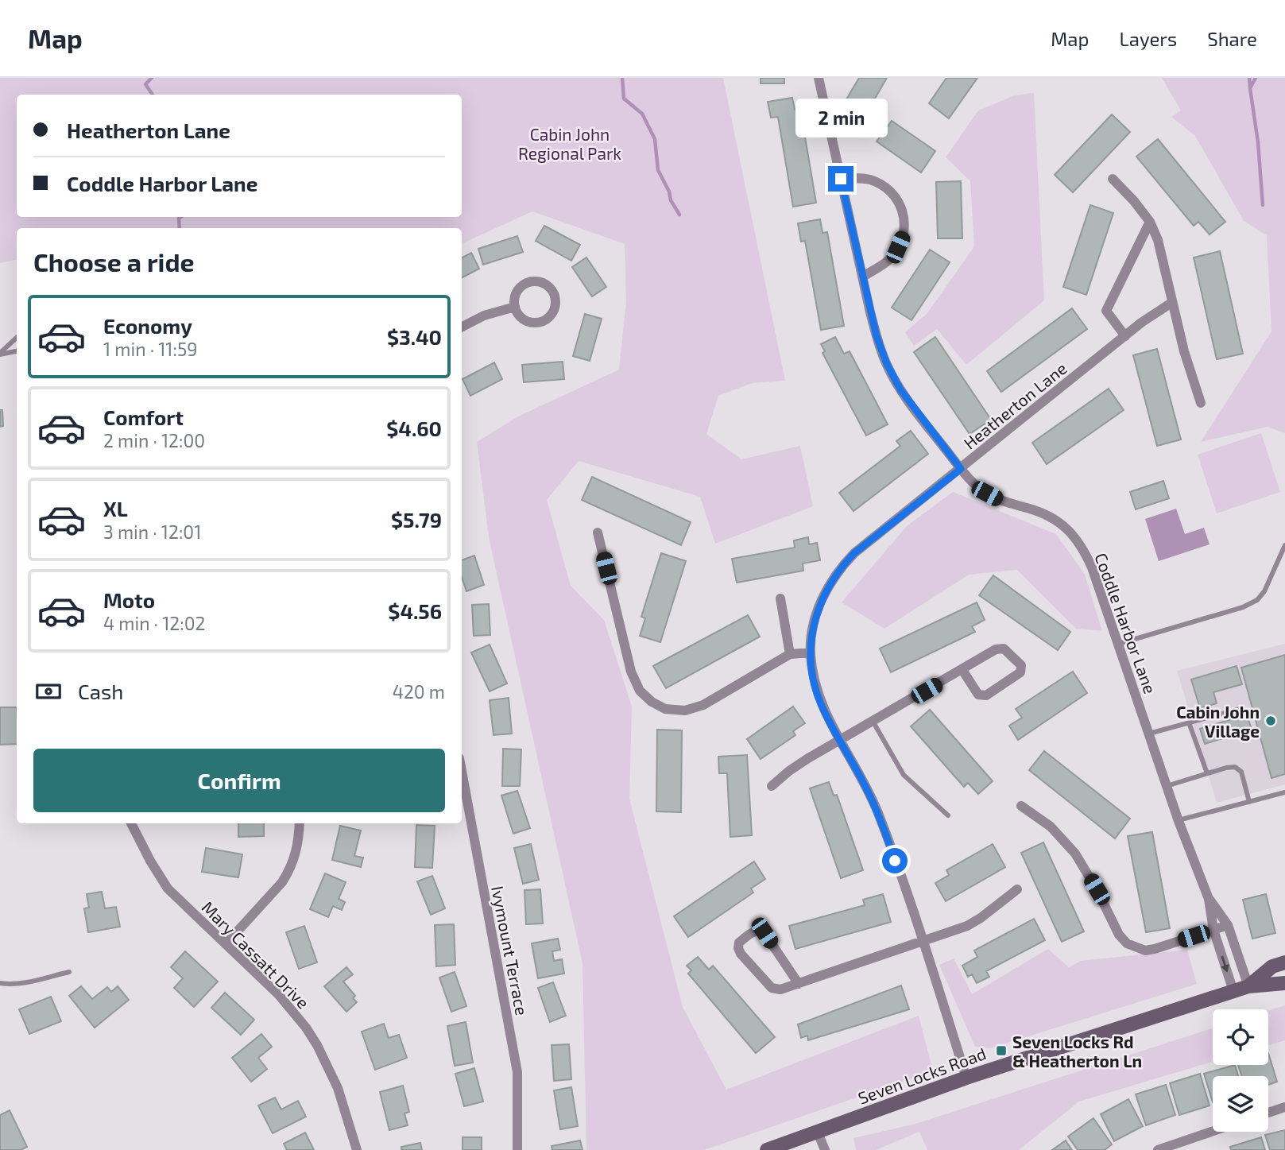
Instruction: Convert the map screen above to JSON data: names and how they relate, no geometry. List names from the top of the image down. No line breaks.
{"streets":{"main road":["Seven Locks Road"],"street":["Heatherton Lane","Coddle Harbor Lane","Ivymount Terrace","Mary Cassatt Drive"]},"crossings":[["Heatherton Lane","Coddle Harbor Lane"],["Heatherton Lane","Seven Locks Road"],["Coddle Harbor Lane","Seven Locks Road"]],"parks":["Cabin John Regional Park"],"places":{"other":["Cabin John Village"],"transit":["Seven Locks Rd & Heatherton Ln"]},"page":{"header":"Map","nav":["Map","Layers","Share"],"banner":["Heatherton Lane","Coddle Harbor Lane"],"bubble":"2 min","heading":"Choose a ride","list":[{"name":"Economy","note":"1 min · 11:59","value":"$3.40"},{"name":"Comfort","note":"2 min · 12:00","value":"$4.60"},{"name":"XL","note":"3 min · 12:01","value":"$5.79"},{"name":"Moto","note":"4 min · 12:02","value":"$4.56"}],"pay":["Cash","420 m"],"buttons":"Confirm"}}
